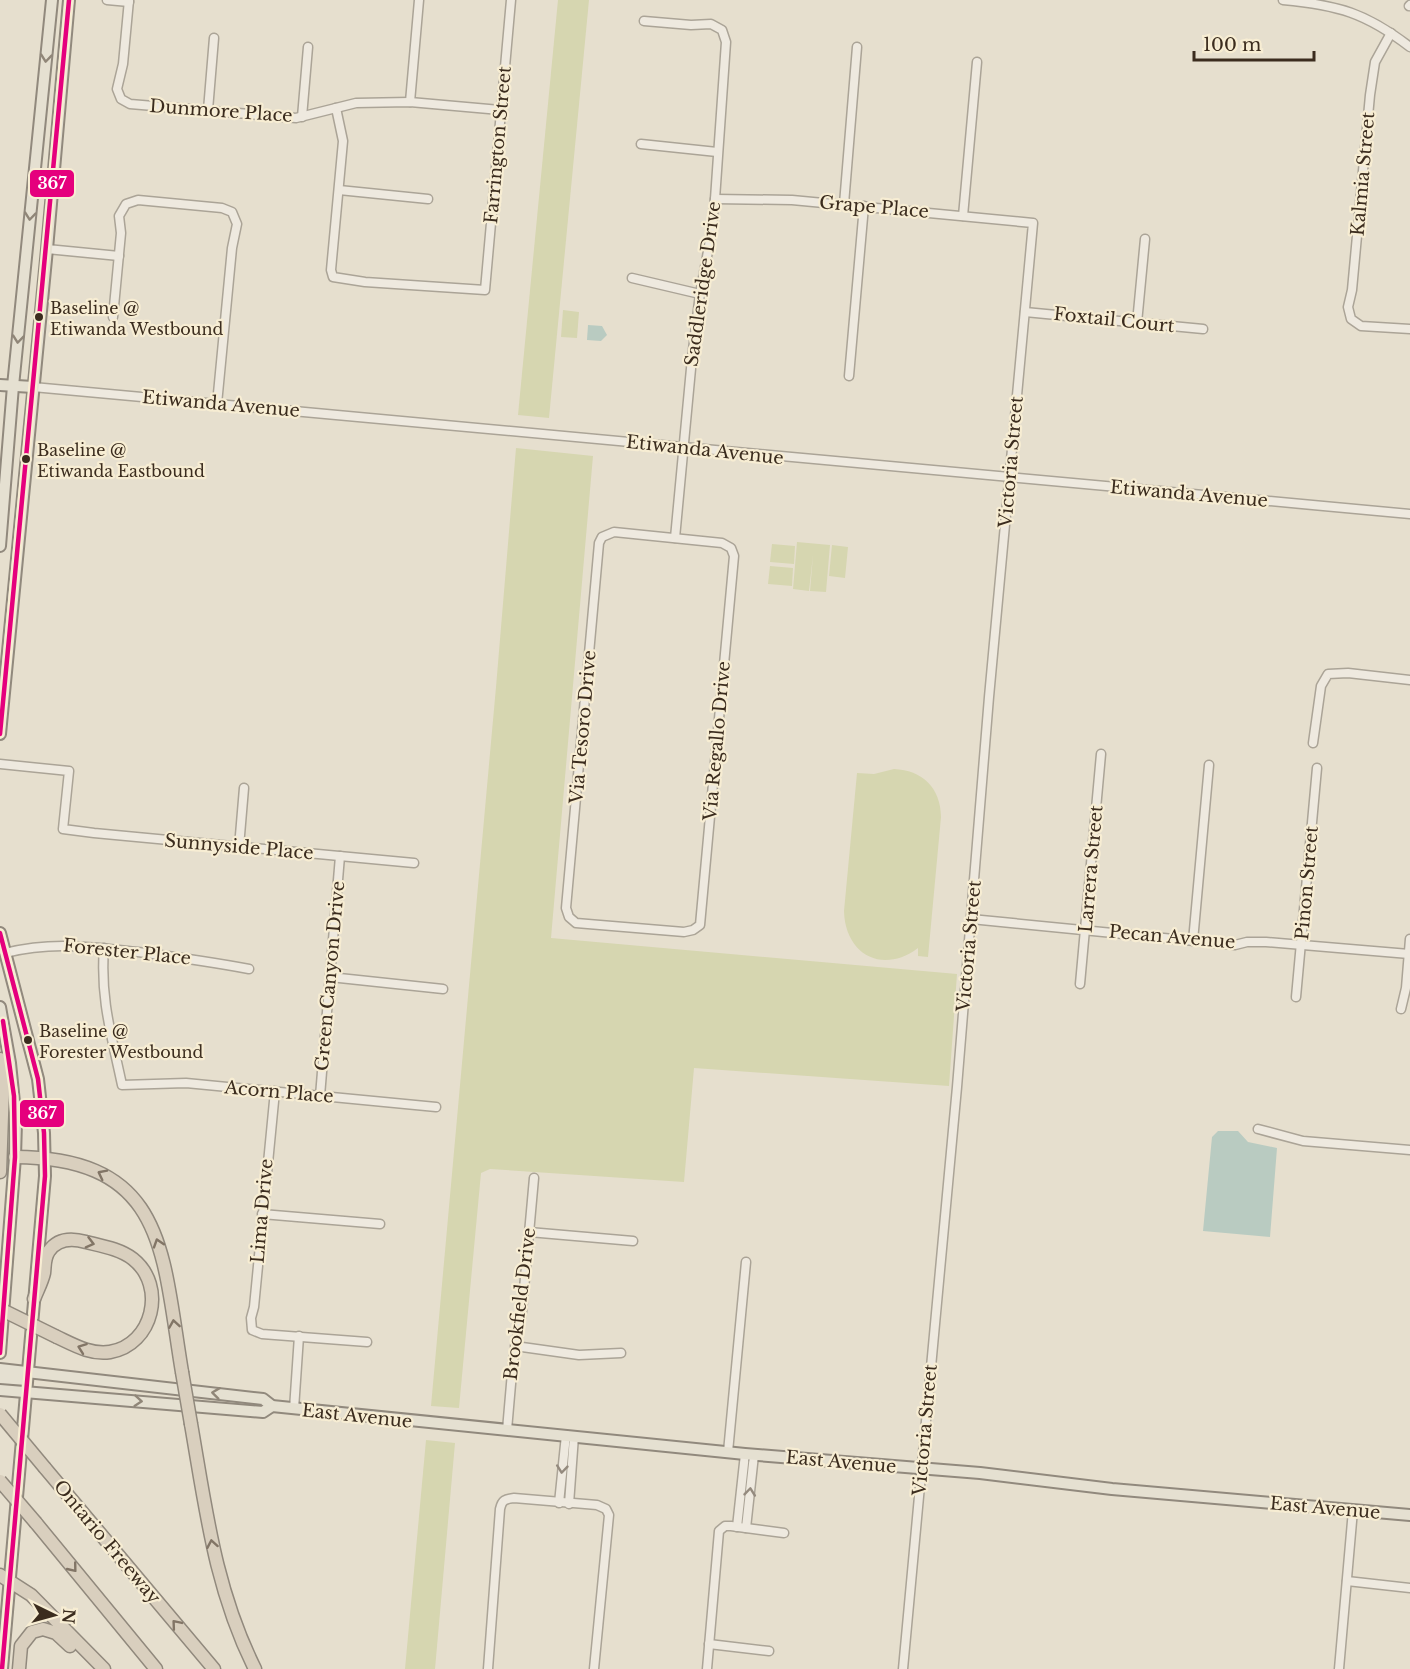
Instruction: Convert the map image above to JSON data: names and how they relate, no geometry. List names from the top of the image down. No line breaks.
{"streets":{"highway":["Ontario Freeway"],"main road":["Etiwanda Avenue","East Avenue"],"street":["Dunmore Place","Farrington Street","Kalmia Street","Grape Place","Saddleridge Drive","Foxtail Court","Victoria Street","Via Tesoro Drive","Via Regallo Drive","Sunnyside Place","Larrera Street","Pinon Street","Pecan Avenue","Forester Place","Green Canyon Drive","Acorn Place","Lima Drive","Brookfield Drive"]},"crossings":[["Dunmore Place","Farrington Street"],["Grape Place","Saddleridge Drive"],["Grape Place","Victoria Street"],["Saddleridge Drive","Etiwanda Avenue"],["Saddleridge Drive","Via Tesoro Drive"],["Saddleridge Drive","Via Regallo Drive"],["Foxtail Court","Victoria Street"],["Etiwanda Avenue","Victoria Street"],["Victoria Street","Pecan Avenue"],["Victoria Street","East Avenue"],["Via Tesoro Drive","Via Regallo Drive"],["Sunnyside Place","Green Canyon Drive"],["Larrera Street","Pecan Avenue"],["Pinon Street","Pecan Avenue"],["Forester Place","Acorn Place"],["Green Canyon Drive","Acorn Place"],["Acorn Place","Lima Drive"],["Brookfield Drive","East Avenue"]],"places":["Baseline @ Etiwanda Westbound","Baseline @ Etiwanda Eastbound","Baseline @ Forester Westbound"],"lines":["transit line 367"],"scale_bar":"100 m","north":"right"}
